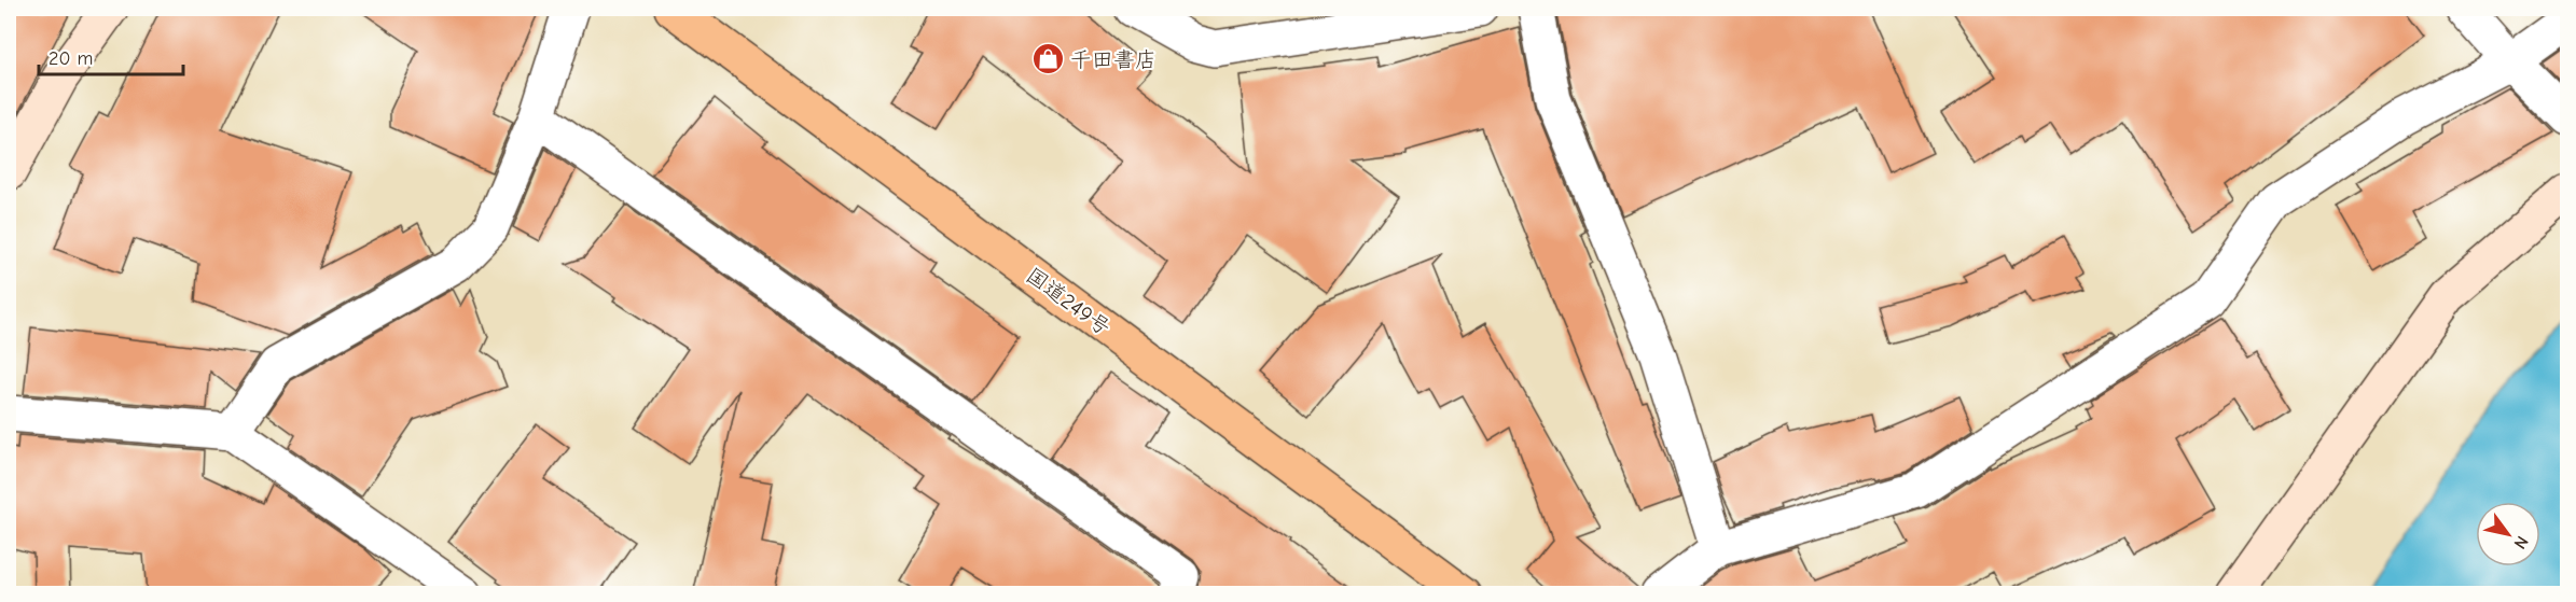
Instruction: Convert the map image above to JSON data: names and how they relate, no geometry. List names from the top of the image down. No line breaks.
{"streets":{"highway":["国道249号"]},"places":{"shop":["千田書店"]},"scale_bar":"20 m","north":"bottom right"}
